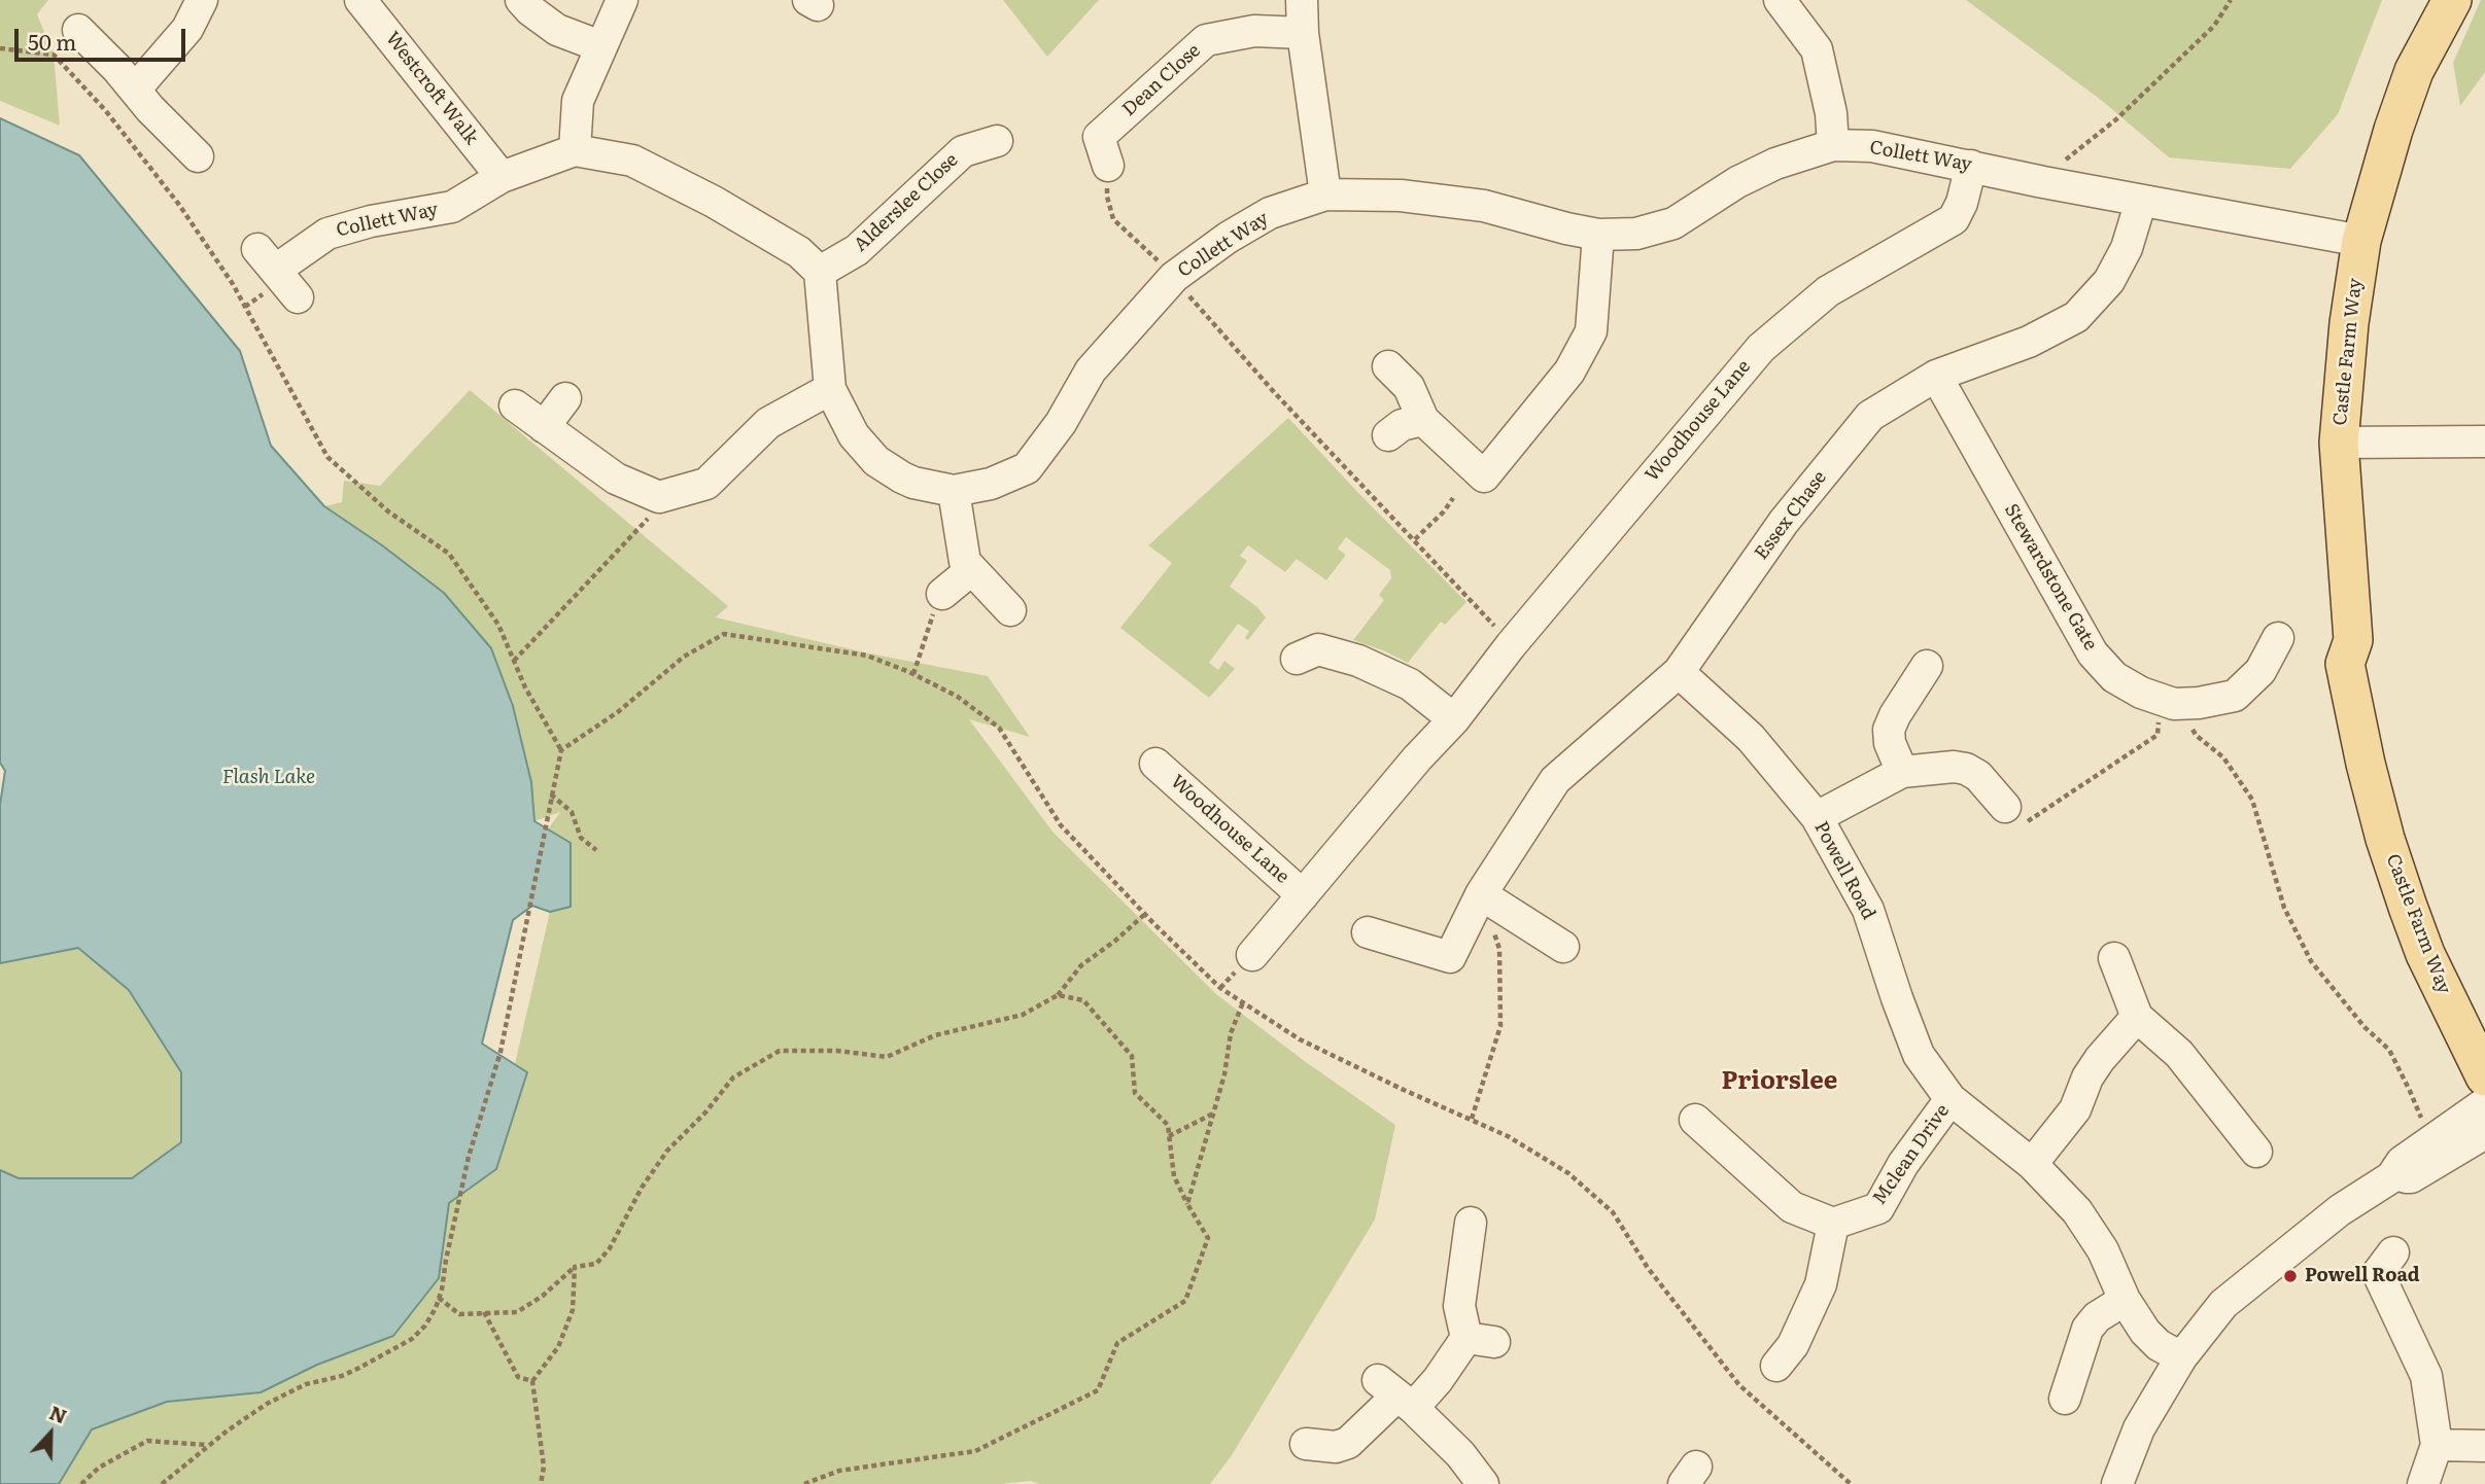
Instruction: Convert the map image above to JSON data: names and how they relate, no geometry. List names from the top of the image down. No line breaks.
{"streets":{"main road":["Castle Farm Way"],"street":["Dean Close","Westcroft Walk","Collett Way","Alderslee Close","Woodhouse Lane","Essex Chase","Stewardstone Gate","Powell Road","Mclean Drive"]},"crossings":[["Westcroft Walk","Collett Way"],["Collett Way","Alderslee Close"],["Collett Way","Castle Farm Way"],["Collett Way","Woodhouse Lane"],["Collett Way","Essex Chase"],["Essex Chase","Stewardstone Gate"],["Essex Chase","Powell Road"],["Powell Road","Mclean Drive"]],"districts":["Priorslee"],"water":["Flash Lake"],"places":["Powell Road"],"scale_bar":"50 m","north":"top"}
